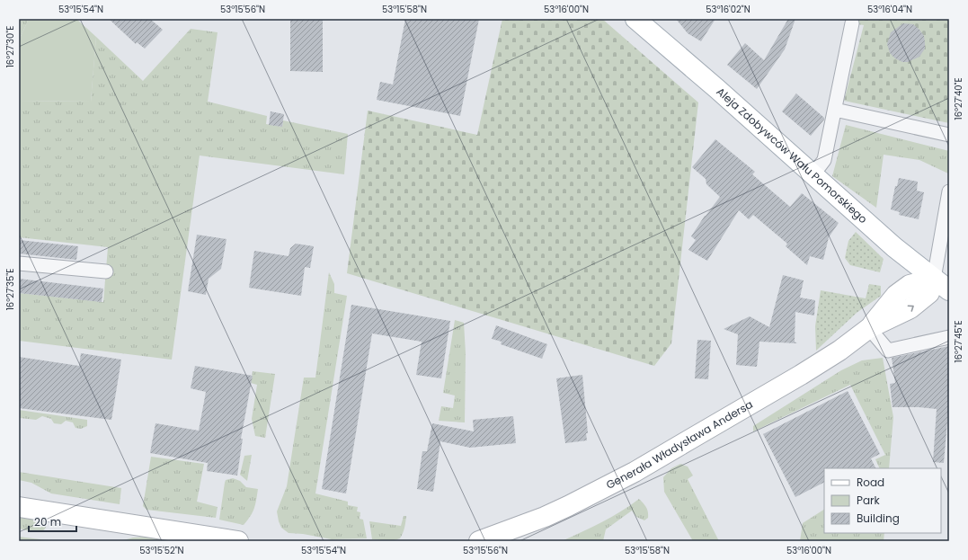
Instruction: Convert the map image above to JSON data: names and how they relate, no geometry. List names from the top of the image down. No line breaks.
{"streets":{"main road":["Aleja Zdobywców Wału Pomorskiego","Generała Władysława Andersa"]},"crossings":[["Aleja Zdobywców Wału Pomorskiego","Generała Władysława Andersa"]],"legend":["Road","Park","Building"],"scale_bar":"20 m","coordinates":["53°15'54\"N","53°15'56\"N","53°15'58\"N","53°16'00\"N","53°16'02\"N","53°16'04\"N","16°27'30\"E","16°27'40\"E","16°27'35\"E","16°27'45\"E","53°15'52\"N"]}
